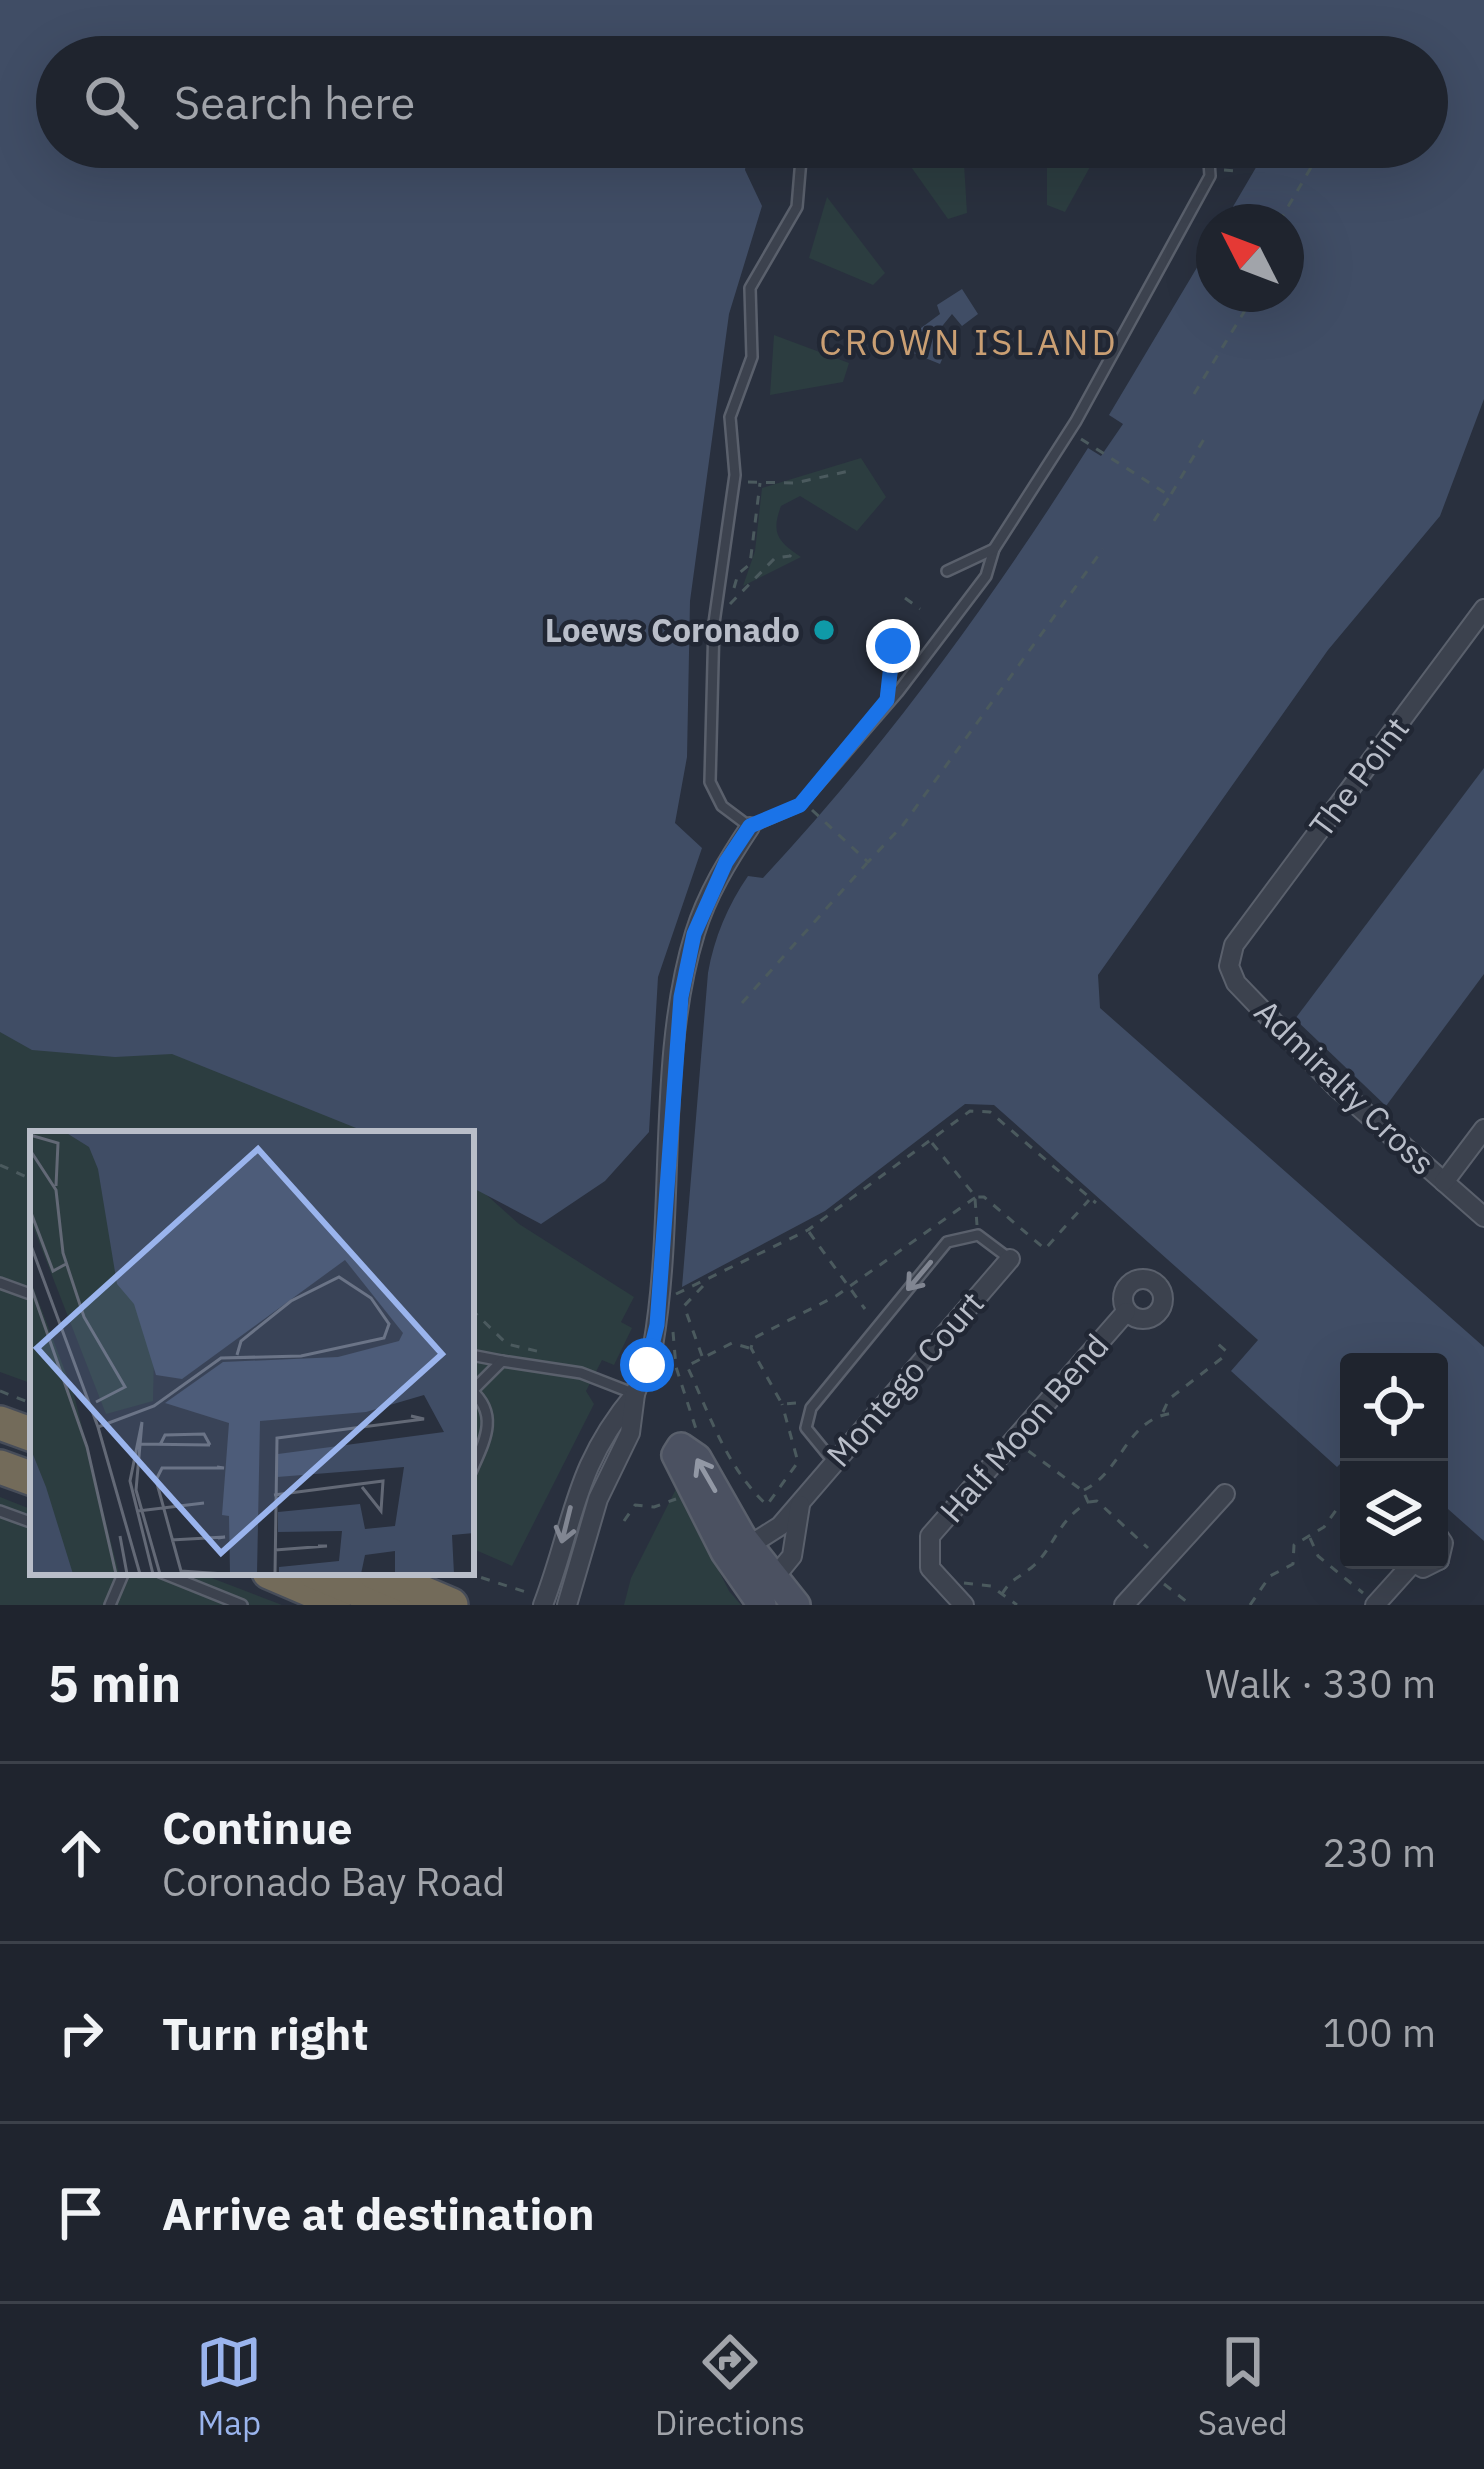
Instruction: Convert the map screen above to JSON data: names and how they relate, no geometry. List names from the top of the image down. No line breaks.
{"streets":{"street":["The Point","Admiralty Cross","Montego Court","Half Moon Bend"]},"crossings":[["The Point","Admiralty Cross"]],"districts":["CROWN ISLAND"],"places":["Loews Coronado"],"north":"top left","page":{"search":"Search here","heading":["5 min","Walk · 330 m"],"list":[["Continue","Coronado Bay Road","230 m"],["Turn right","100 m"],"Arrive at destination"],"nav":["Map","Directions","Saved"]}}
